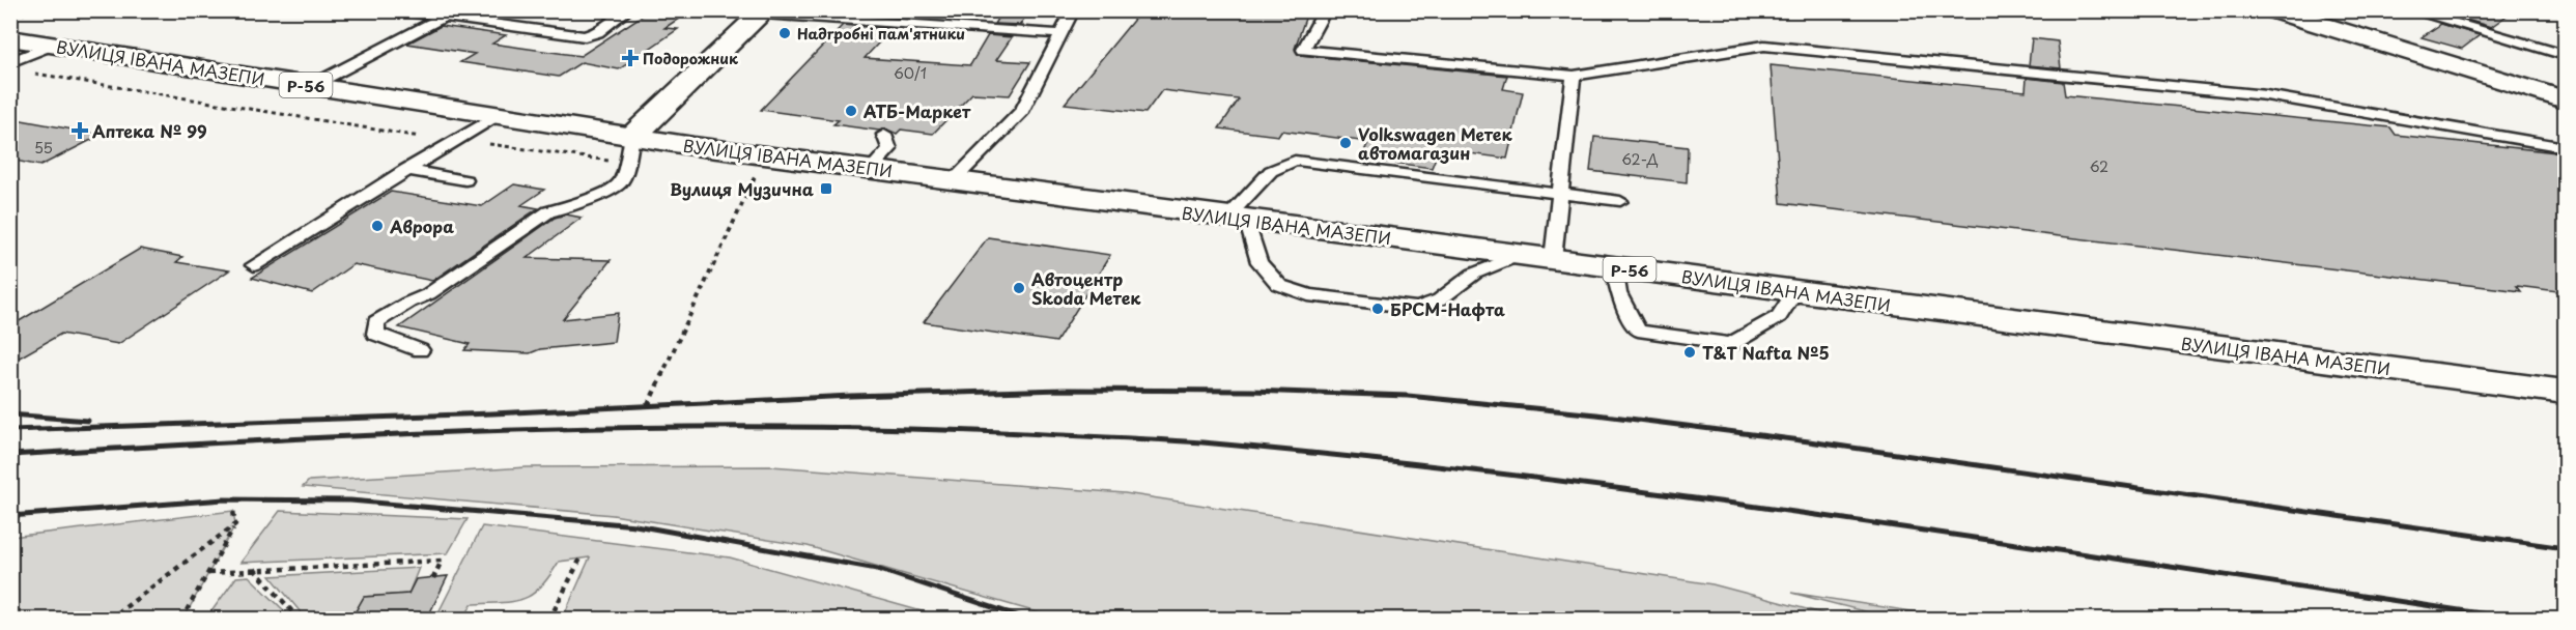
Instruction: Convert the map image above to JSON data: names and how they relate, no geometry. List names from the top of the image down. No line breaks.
{"streets":{"main road":["ВУЛИЦЯ ІВАНА МАЗЕПИ","Р-56"]},"places":{"other":["Надгробні пам'ятники","АТБ-Маркет","Volkswagen Метек автомагазин","Аврора","Автоцентр Skoda Метек","БРСМ-Нафта","Т&T Nafta №5"],"health":["Подорожник","Аптека № 99"],"transit":["Вулиця Музична"]},"house_numbers":["60/1","55","62-Д","62"]}
